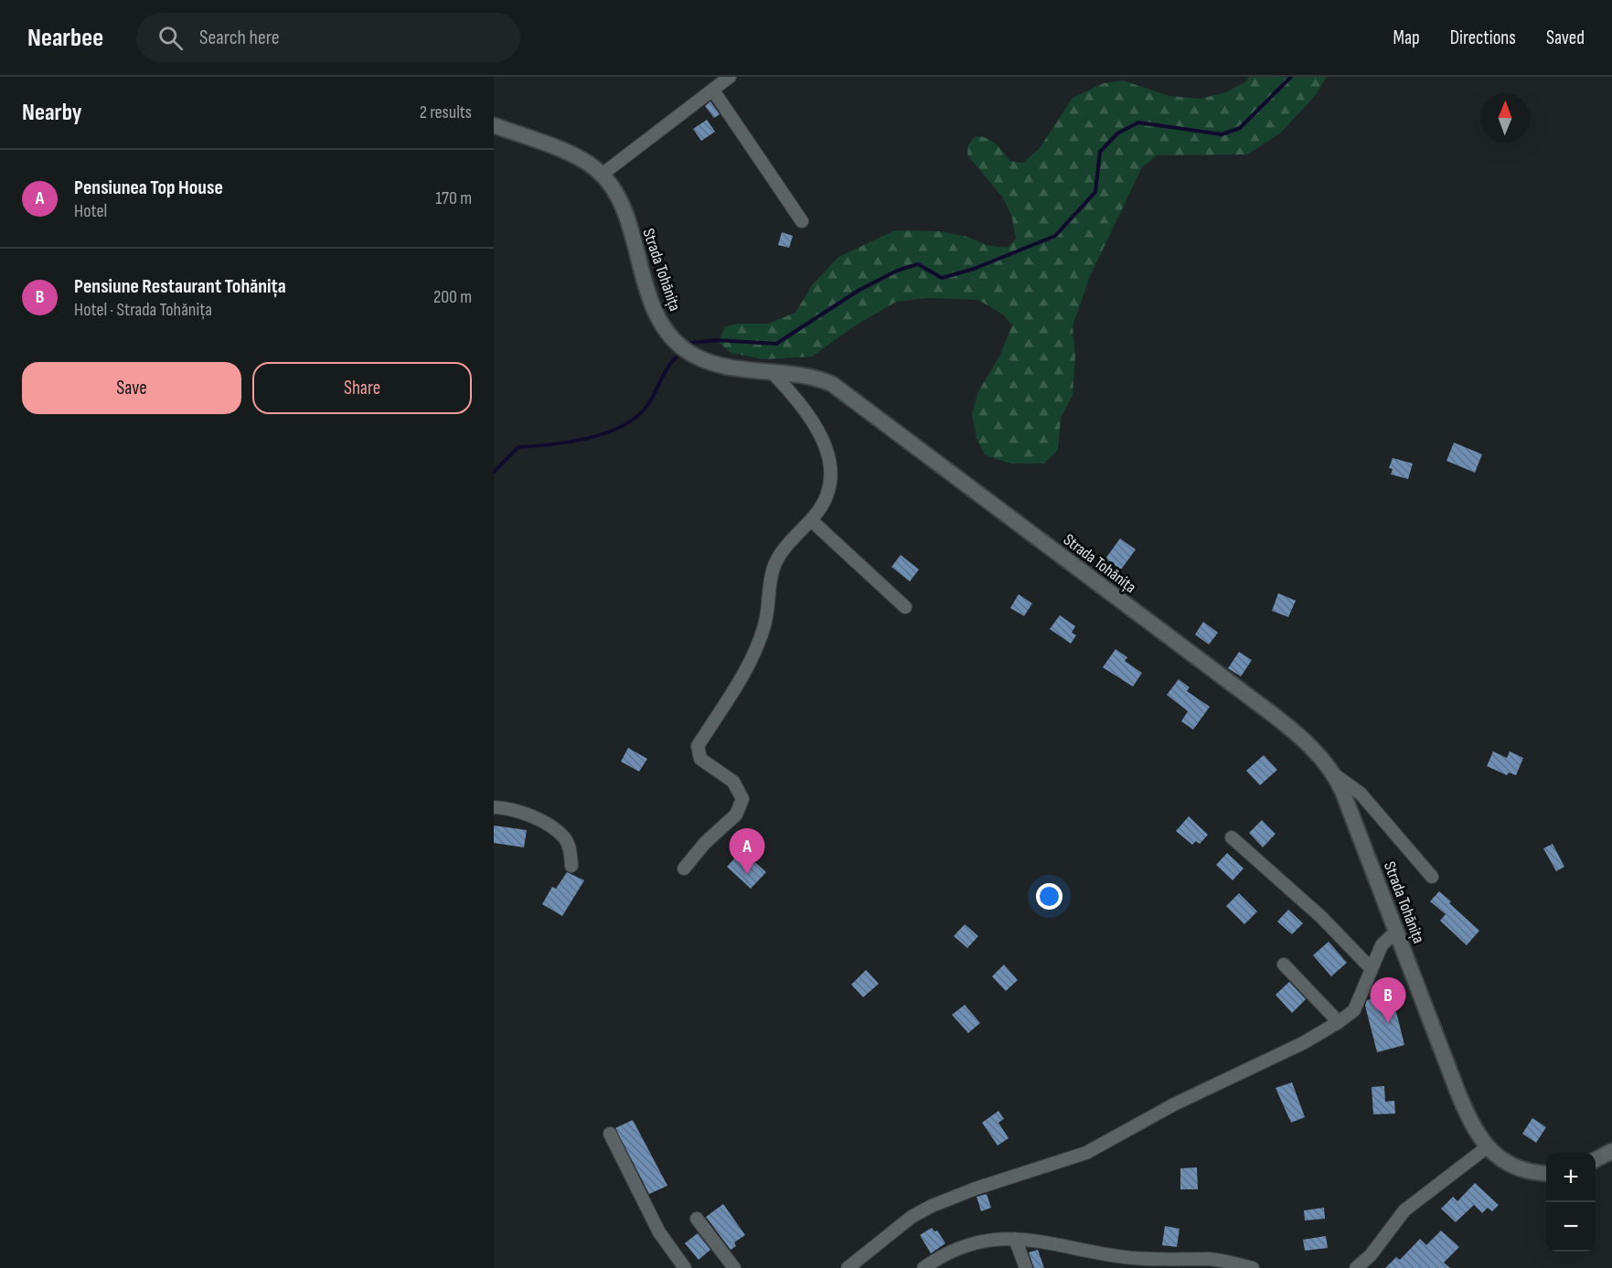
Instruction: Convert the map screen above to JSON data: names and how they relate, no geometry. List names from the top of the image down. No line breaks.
{"streets":{"main road":["Strada Tohănița"]},"north":"top","page":{"header":"Nearbee","search":"Search here","nav":["Map","Directions","Saved"],"heading":["Nearby","2 results"],"list":[{"mark":"A","name":"Pensiunea Top House","note":"Hotel","value":"170 m"},{"mark":"B","name":"Pensiune Restaurant Tohănița","note":"Hotel · Strada Tohănița","value":"200 m"}],"buttons":["Save","Share"],"pins":["A","B"],"map_buttons":["+","−"]}}
